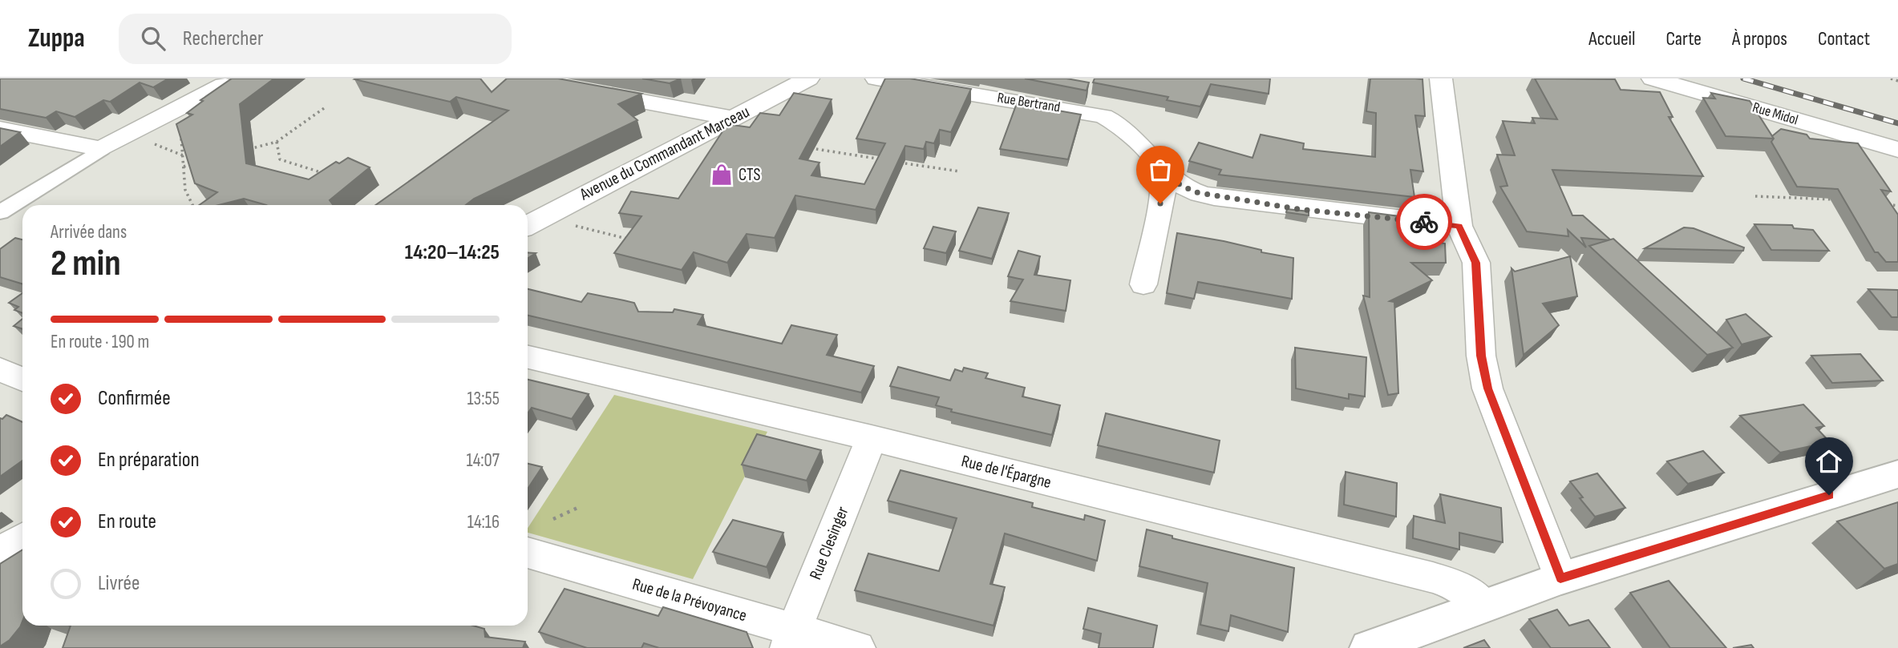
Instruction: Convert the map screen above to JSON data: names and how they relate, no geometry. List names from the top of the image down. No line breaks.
{"streets":{"street":["Rue Bertrand","Rue Midol","Avenue du Commandant Marceau","Rue de l'Épargne","Rue Clesinger","Rue de la Prévoyance"]},"crossings":[["Rue de l'Épargne","Rue Clesinger"],["Rue Clesinger","Rue de la Prévoyance"]],"places":{"shop":["CTS"]},"page":{"header":"Zuppa","search":"Rechercher","nav":["Accueil","Carte","À propos","Contact"],"heading":["2 min","Arrivée dans","14:20–14:25"],"bar":"En route · 190 m","list":[["Confirmée","13:55"],["En préparation","14:07"],["En route","14:16"],"Livrée"]}}
